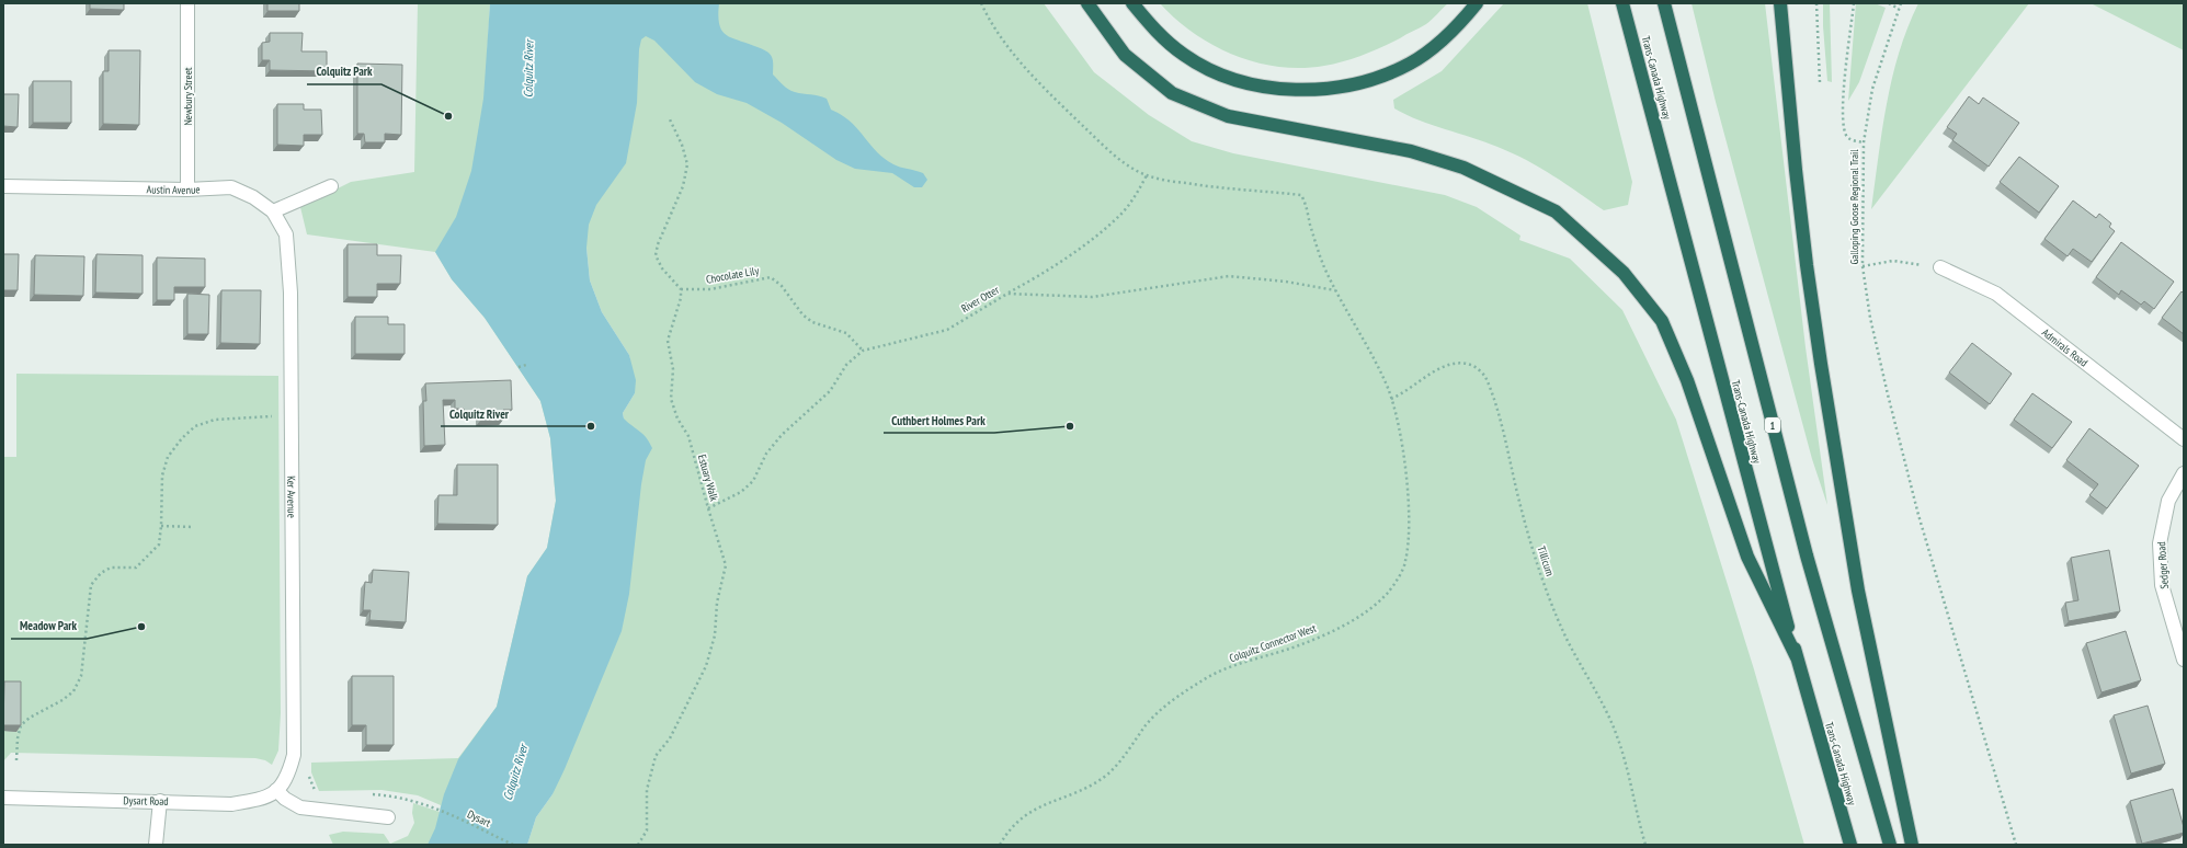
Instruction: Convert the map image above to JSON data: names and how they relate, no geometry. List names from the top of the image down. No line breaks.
{"streets":{"highway":["Trans-Canada Highway","1"],"street":["Newbury Street","Austin Avenue","Admirals Road","Ker Avenue","Sedger Road","Dysart Road"],"path":["Galloping Goose Regional Trail","Chocolate Lily","River Otter","Estuary Walk","Tillicum","Colquitz Connector West","Dysart"]},"crossings":[["Newbury Street","Austin Avenue"],["Austin Avenue","Ker Avenue"],["Chocolate Lily","River Otter"],["Chocolate Lily","Estuary Walk"],["River Otter","Estuary Walk"],["River Otter","Colquitz Connector West"],["Ker Avenue","Dysart Road"],["Tillicum","Colquitz Connector West"]],"water":["Colquitz River"],"places":["Colquitz Park","Colquitz River","Cuthbert Holmes Park","Meadow Park"]}
